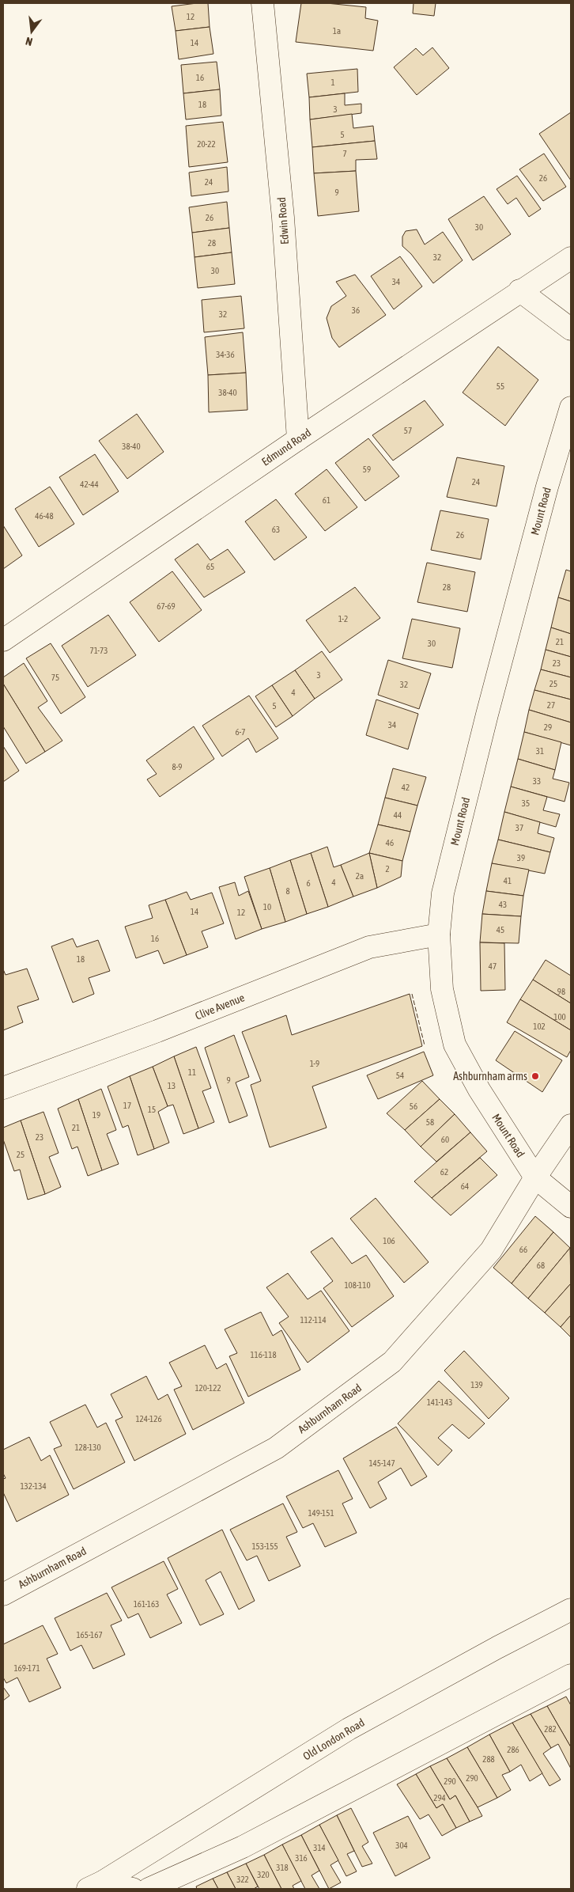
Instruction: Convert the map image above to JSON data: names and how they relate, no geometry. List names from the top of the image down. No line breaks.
{"streets":{"main road":["Edwin Road","Edmund Road","Mount Road","Clive Avenue","Ashburnham Road","Old London Road"]},"crossings":[["Edwin Road","Edmund Road"],["Mount Road","Clive Avenue"],["Mount Road","Ashburnham Road"]],"places":["Ashburnham arms"],"house_numbers":["12","1a","14","16","1","18","3","5","20-22","7","26","24","9","26","30","28","32","30","34","36","32","34-36","55","38-40","57","38-40","59","24","42-44","61","46-48","63","26","65","28","67-69","1-2","21","30","71-73","23","3","75","25","32","4","27","5","34","29","6-7","31","8-9","33","42","35","44","37","46","39","2","2a","41","4","6","8","43","10","14","12","45","16","18","47","98","100","102","1-9","11","54","9","13","17","56","15","19","58","21","23","60","25","62","64","106","66","68","108-110","112-114","116-118","139","120-122","141-143","124-126","128-130","145-147","132-134","149-151","153-155","161-163","165-167","169-171","282","286","288","290","290","294","304","314","316","318","320","322"],"north":"bottom"}
